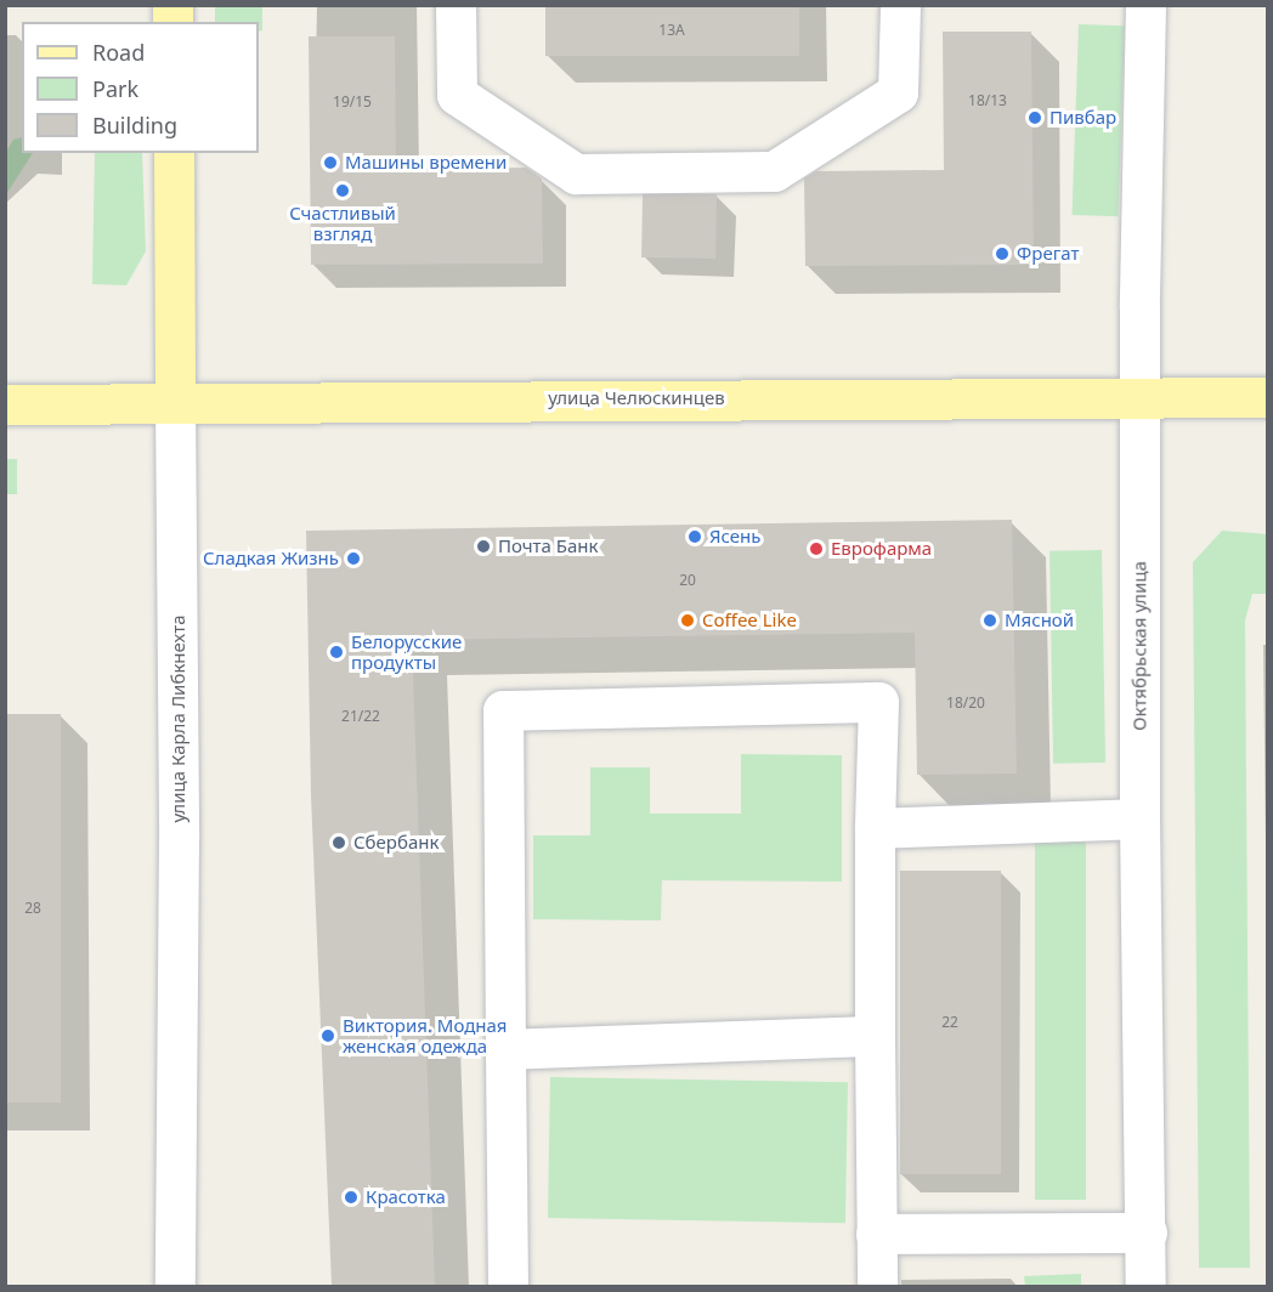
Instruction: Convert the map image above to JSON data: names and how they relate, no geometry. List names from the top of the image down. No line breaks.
{"streets":{"main road":["улица Челюскинцев","улица Карла Либкнехта"],"street":["Октябрьская улица"]},"crossings":[["улица Челюскинцев","Октябрьская улица"],["улица Челюскинцев","улица Карла Либкнехта"]],"places":["Пивбар","Машины времени","Счастливый взгляд","Фрегат","Ясень","Почта Банк","Еврофарма","Сладкая Жизнь","Coffee Like","Мясной","Белорусские продукты","Сбербанк","Виктория. Модная женская одежда","Красотка"],"house_numbers":["13А","18/13","19/15","20","18/20","21/22","28","22"],"legend":["Road","Park","Building"]}
